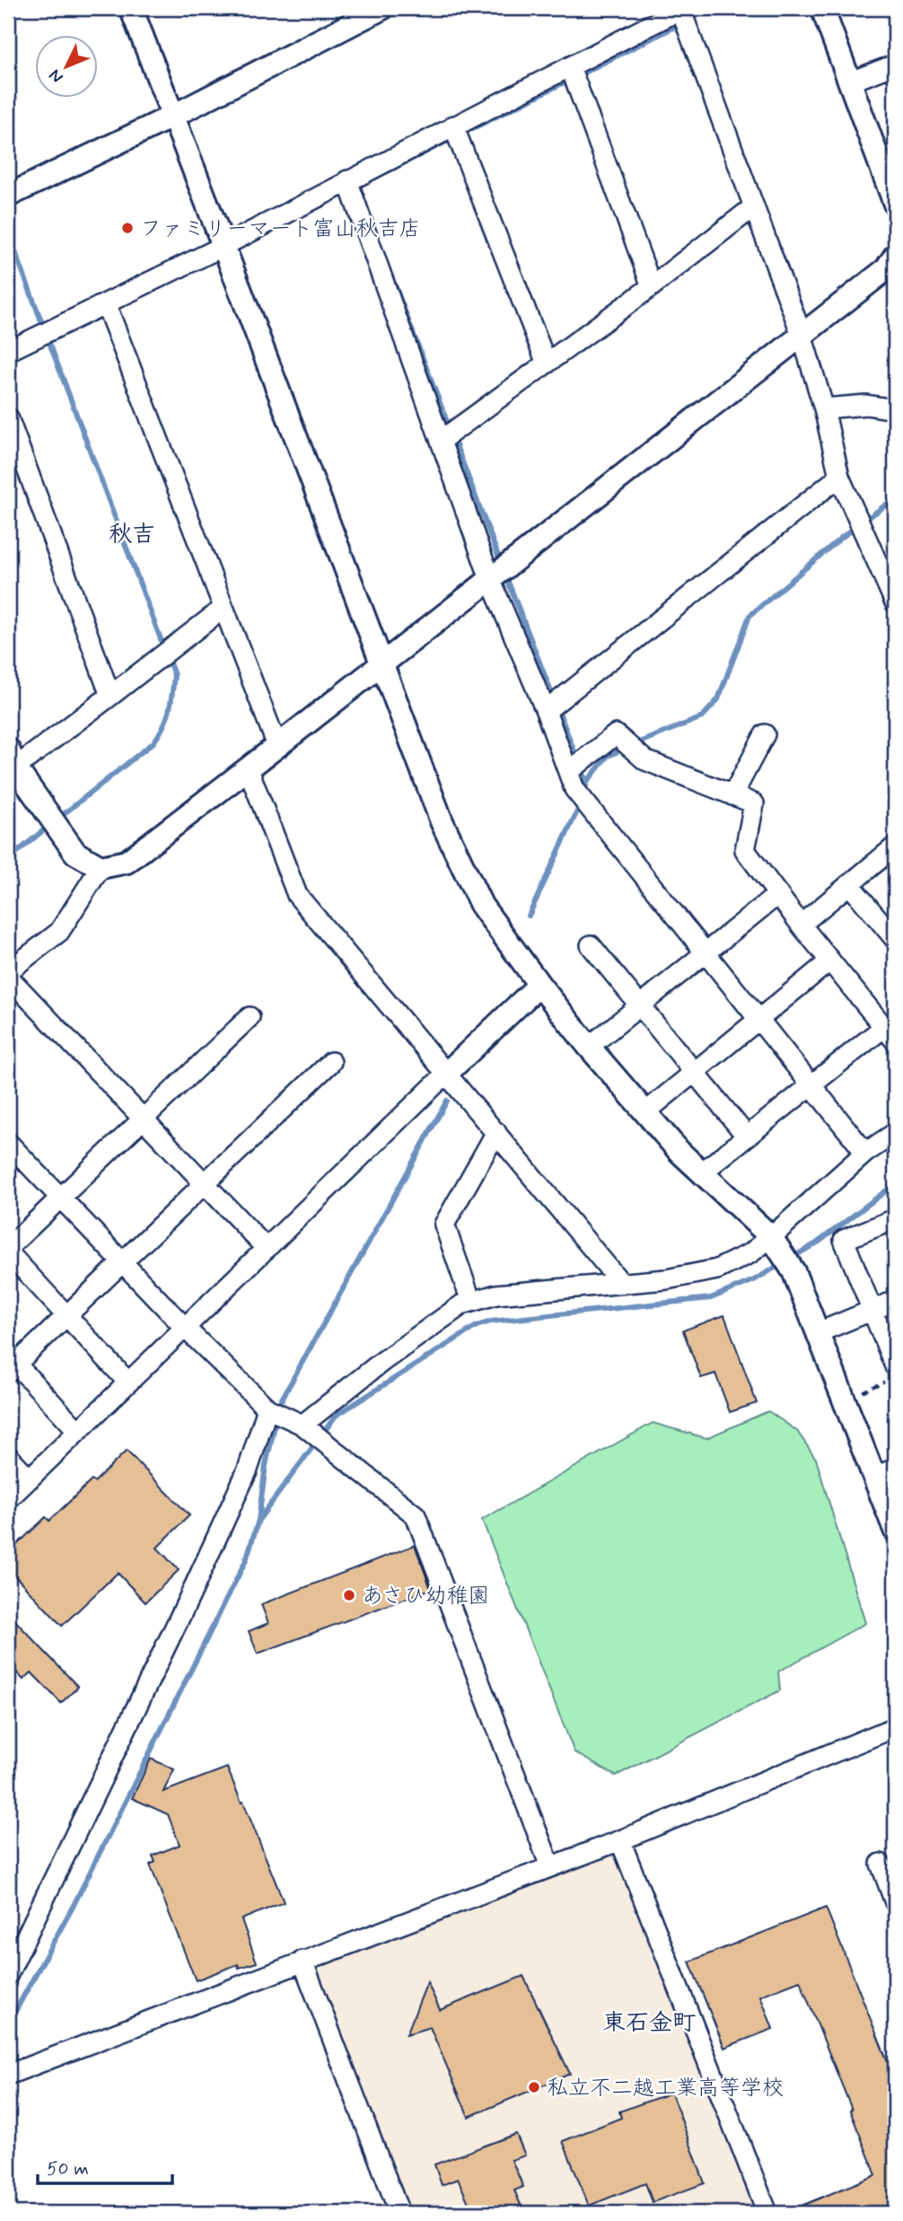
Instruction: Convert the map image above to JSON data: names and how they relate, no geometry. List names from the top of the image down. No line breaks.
{"districts":["秋吉","東石金町"],"places":["ファミリーマート富山秋吉店","あさひ幼稚園","私立不二越工業高等学校"],"scale_bar":"50 m","north":"bottom left"}
